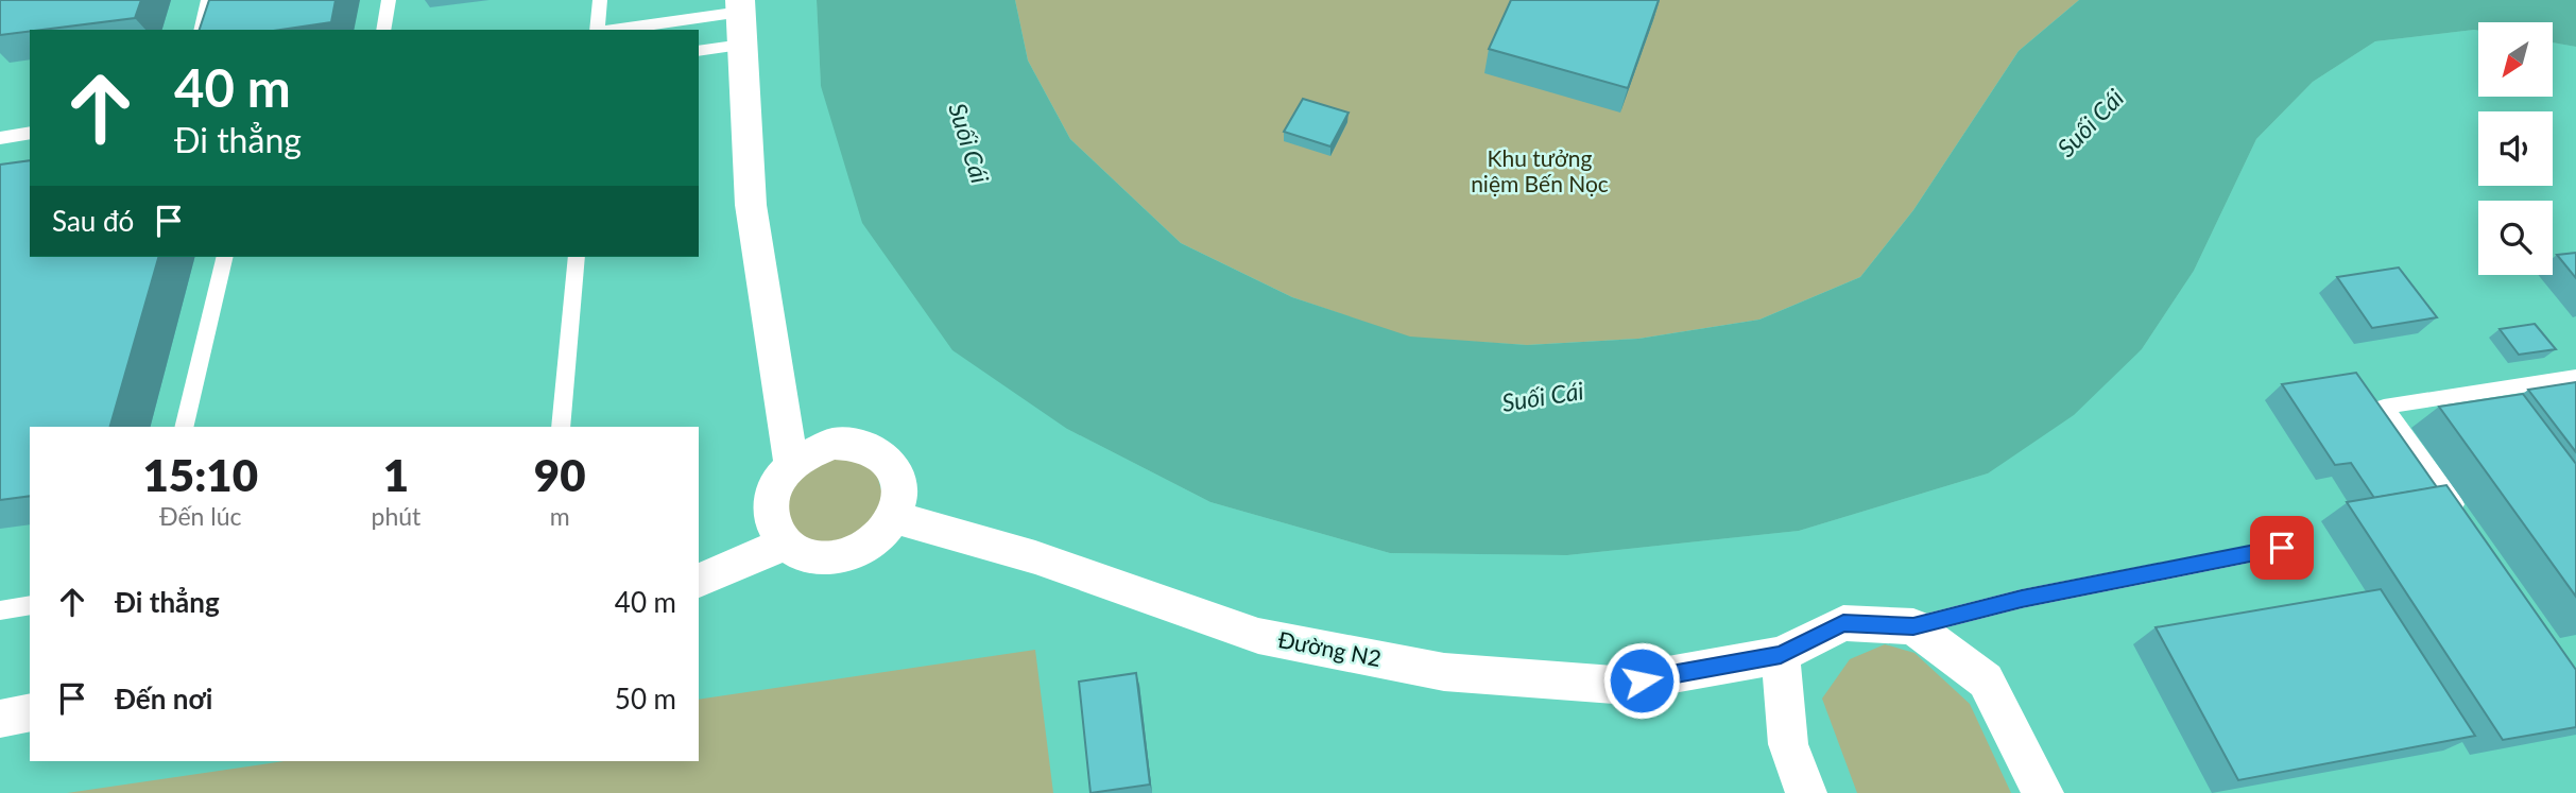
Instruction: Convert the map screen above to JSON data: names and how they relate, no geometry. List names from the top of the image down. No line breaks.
{"streets":{"street":["Đường N2"]},"water":["Suối Cái"],"parks":["Khu tưởng niệm Bến Nọc"],"north":"bottom left","page":{"turn":["40 m","Đi thẳng"],"then":"Sau đó","eta":["15:10","Đến lúc","1","phút","90","m"],"list":[{"name":"Đi thẳng","value":"40 m"},{"name":"Đến nơi","value":"50 m"}]}}
